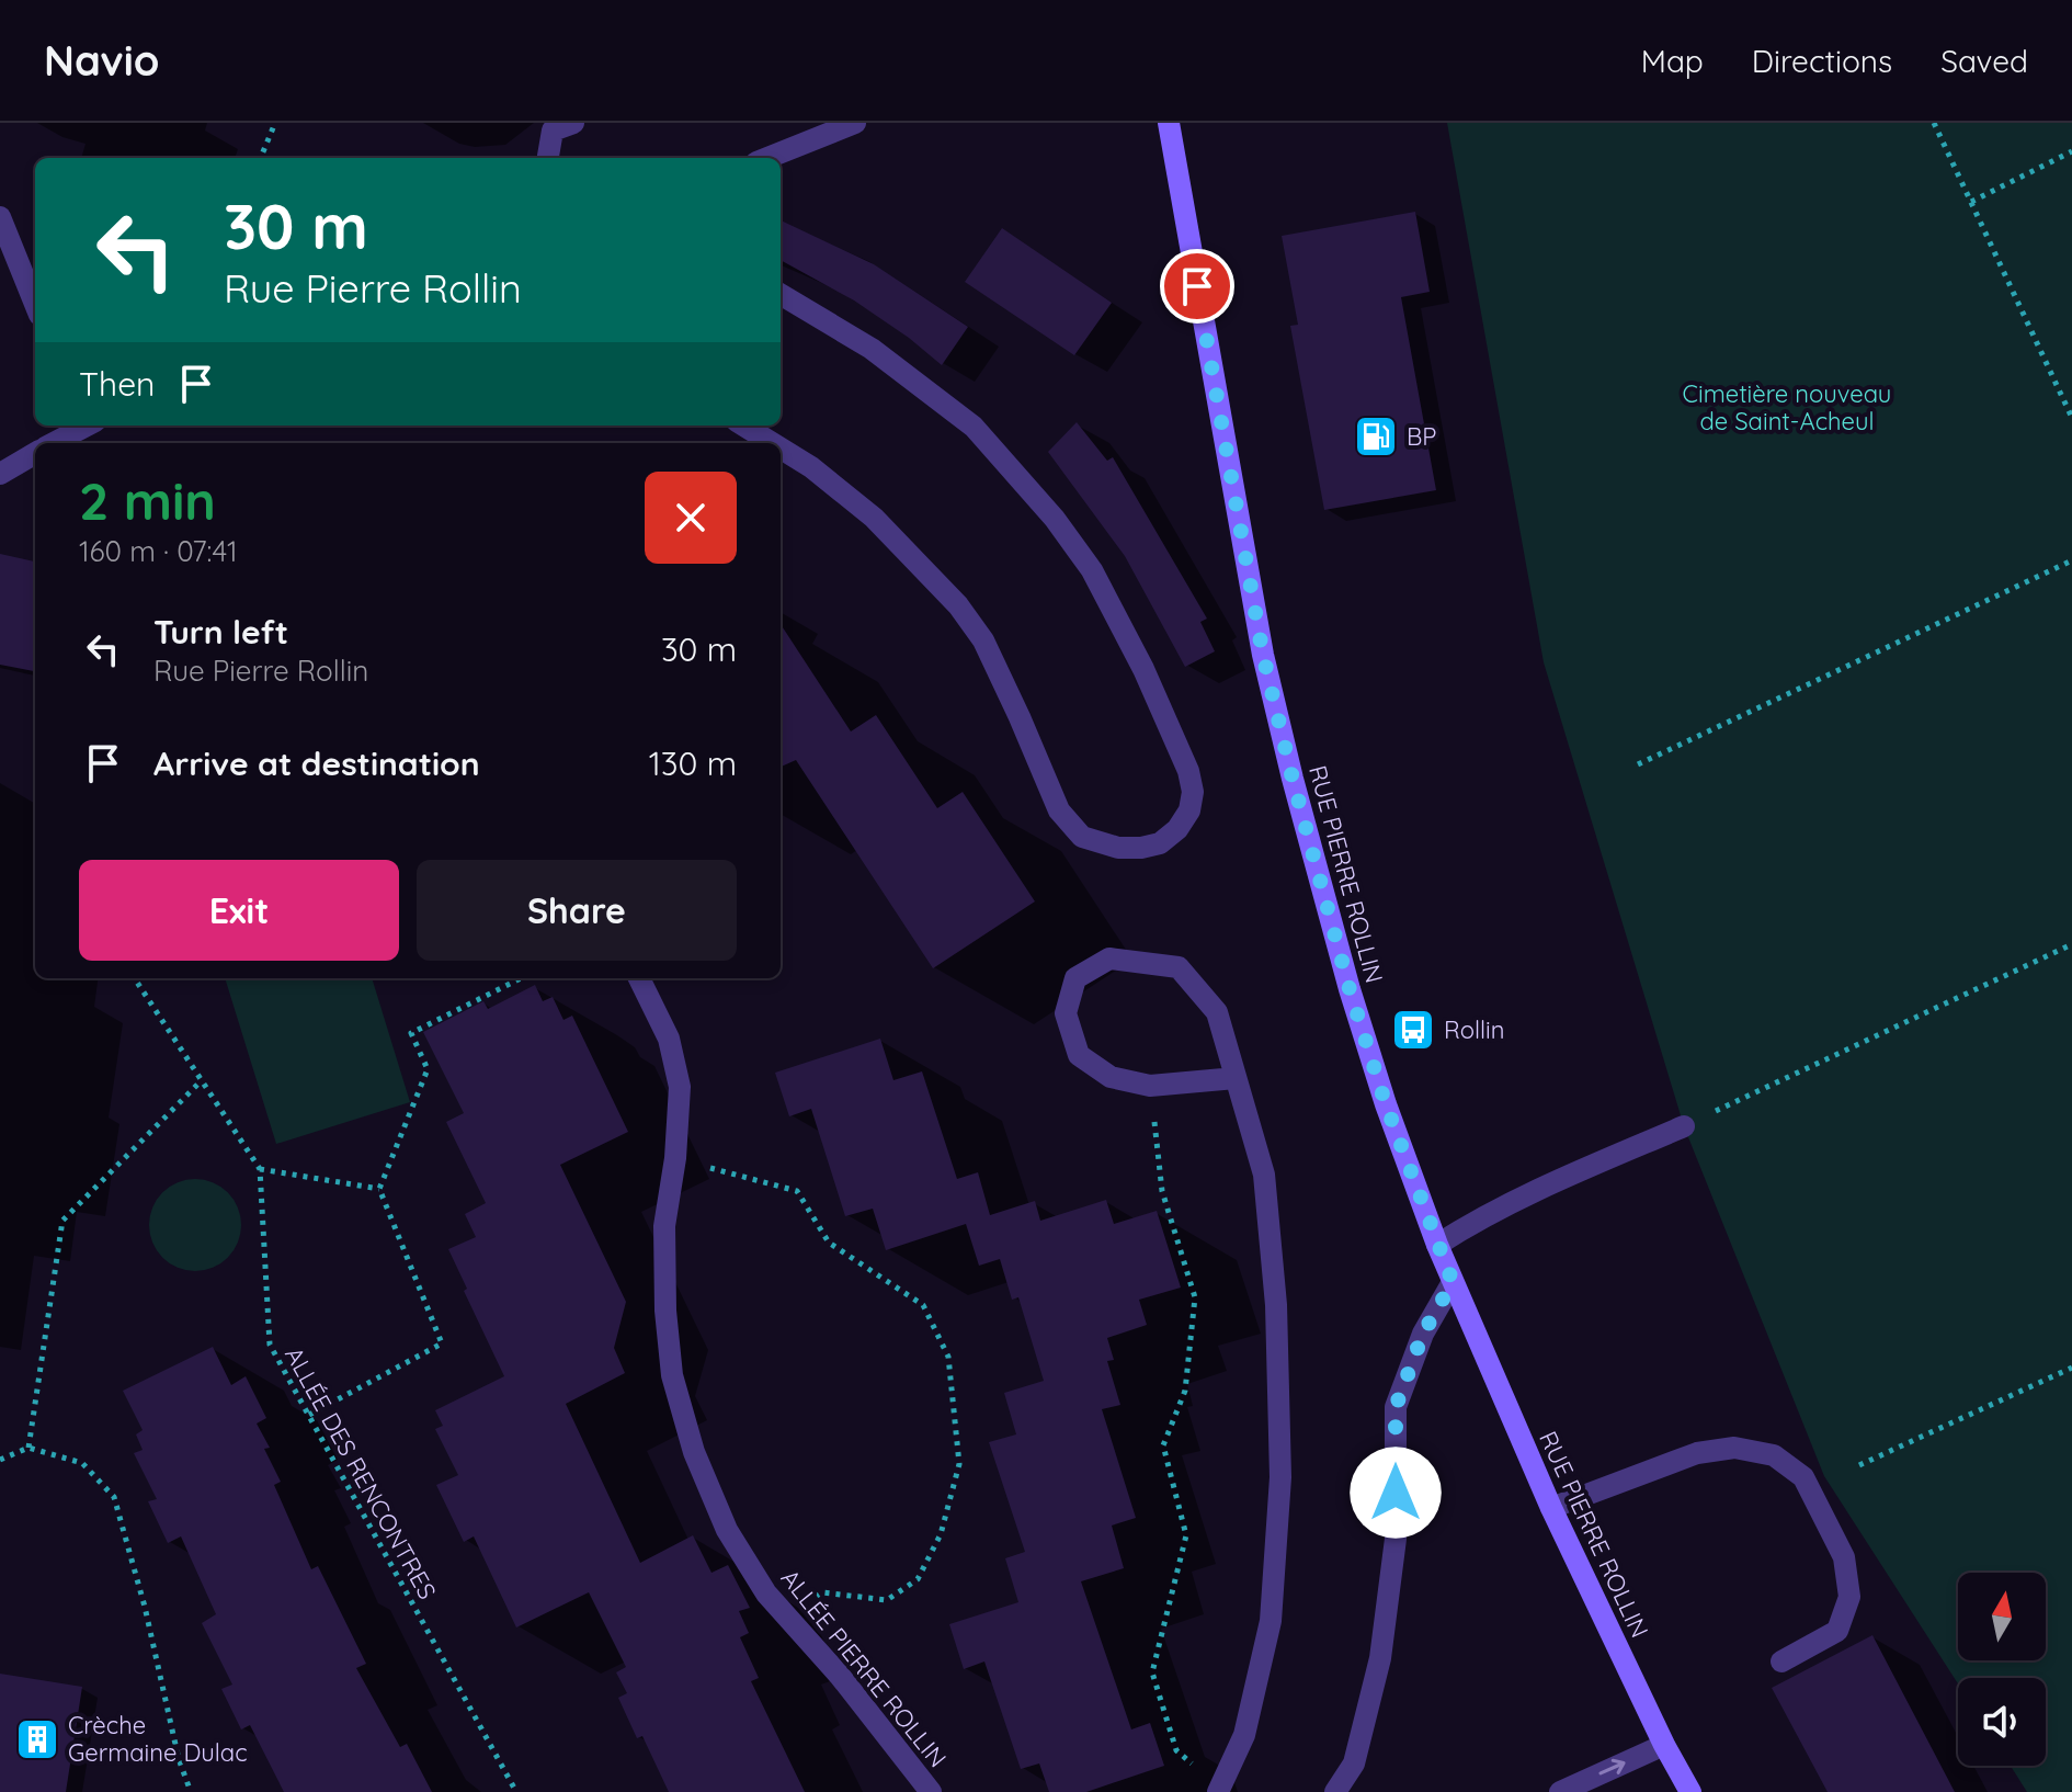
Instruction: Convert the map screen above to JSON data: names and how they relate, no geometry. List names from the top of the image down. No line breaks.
{"streets":{"street":["RUE PIERRE ROLLIN","ALLÉE PIERRE ROLLIN"],"path":["ALLÉE DES RENCONTRES"]},"parks":["Cimetière nouveau de Saint-Acheul"],"places":{"fuel station":["BP"],"bus stop":["Rollin"],"building":["Crèche Germaine Dulac"]},"north":"top","page":{"header":"Navio","nav":["Map","Directions","Saved"],"turn":["30 m","Rue Pierre Rollin"],"then":"Then","heading":["2 min","160 m · 07:41"],"list":[{"name":"Turn left","note":"Rue Pierre Rollin","value":"30 m"},{"name":"Arrive at destination","value":"130 m"}],"buttons":["Exit","Share"]}}
